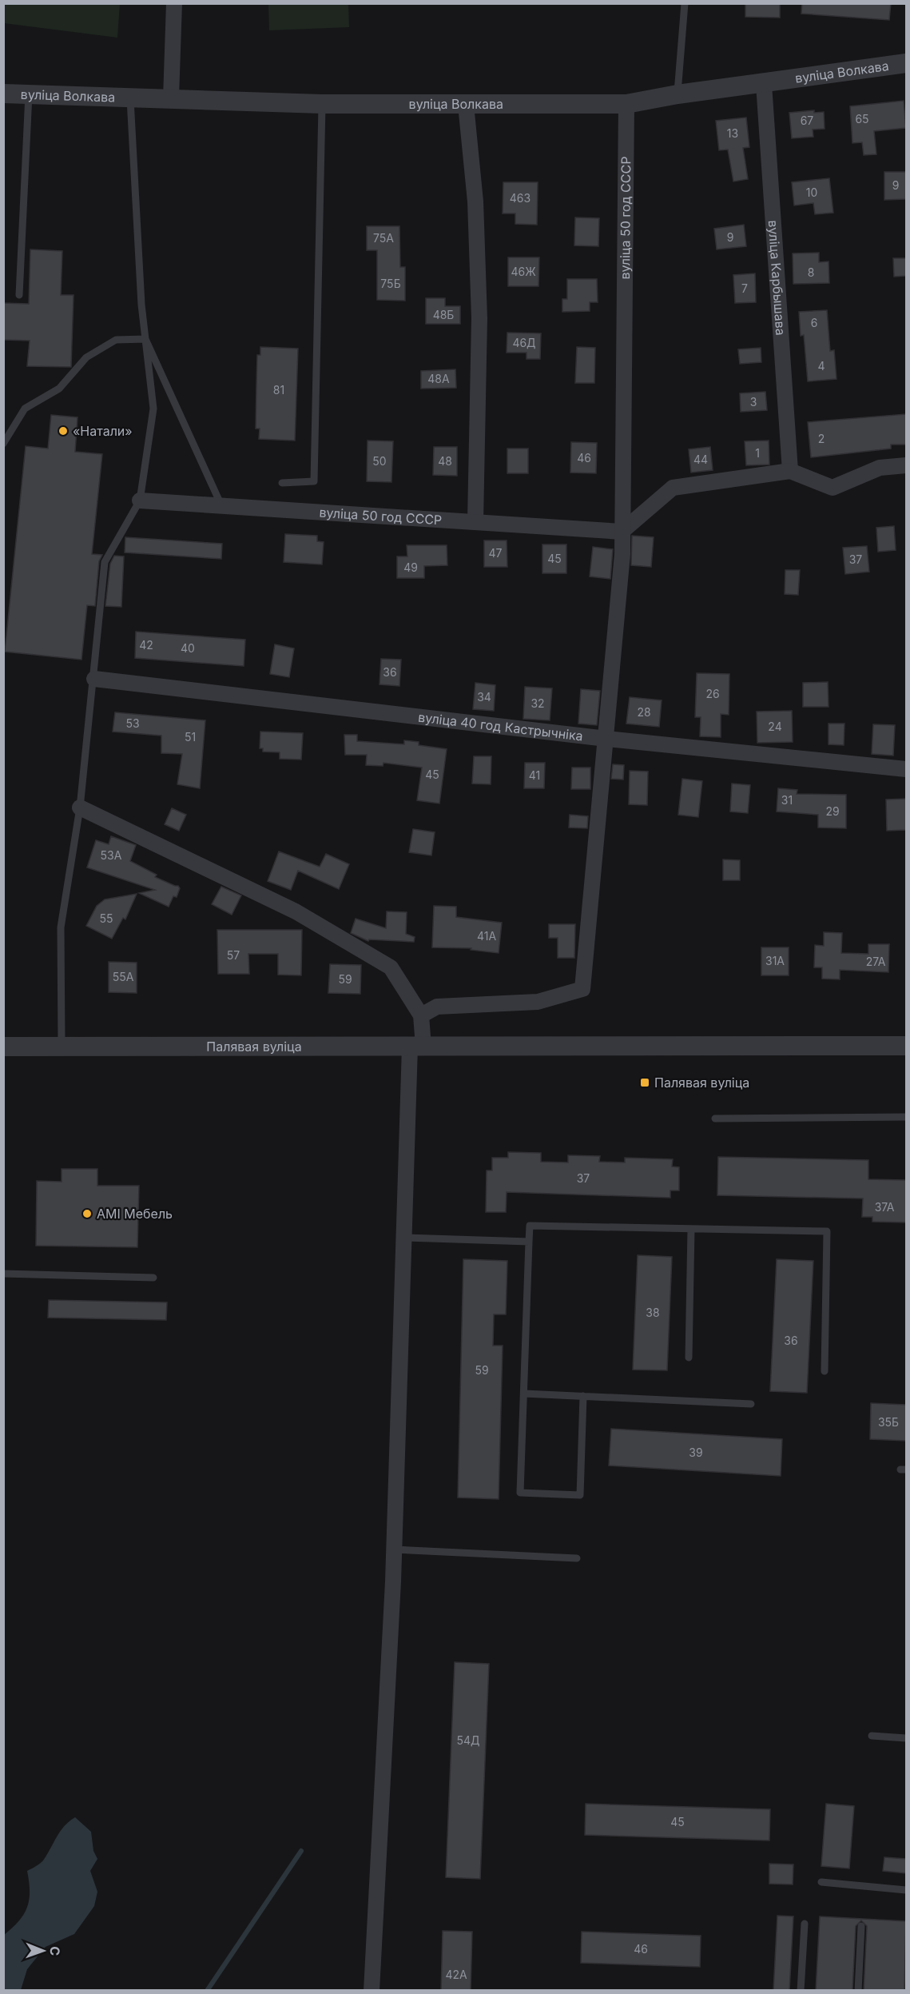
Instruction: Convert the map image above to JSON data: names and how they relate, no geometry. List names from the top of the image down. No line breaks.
{"streets":{"street":["вуліца Волкава","вуліца 50 год СССР","вуліца Карбышава","вуліца 40 год Кастрычніка","Палявая вуліца"]},"crossings":[["вуліца Волкава","вуліца 50 год СССР"],["вуліца Волкава","вуліца Карбышава"]],"places":{"other":["«Натали»","AMI Мебель"],"transit":["Палявая вуліца"]},"house_numbers":["65","67","13","9","10","46З","9","75А","46Ж","8","75Б","7","48Б","6","46Д","4","48А","81","3","2","1","46","44","50","48","47","45","37","49","42","40","36","26","34","32","28","53","24","51","45","41","31","29","53А","55","41А","57","31А","27А","55А","59","37","37А","38","36","59","35Б","39","54Д","45","46","42А"],"north":"right"}
